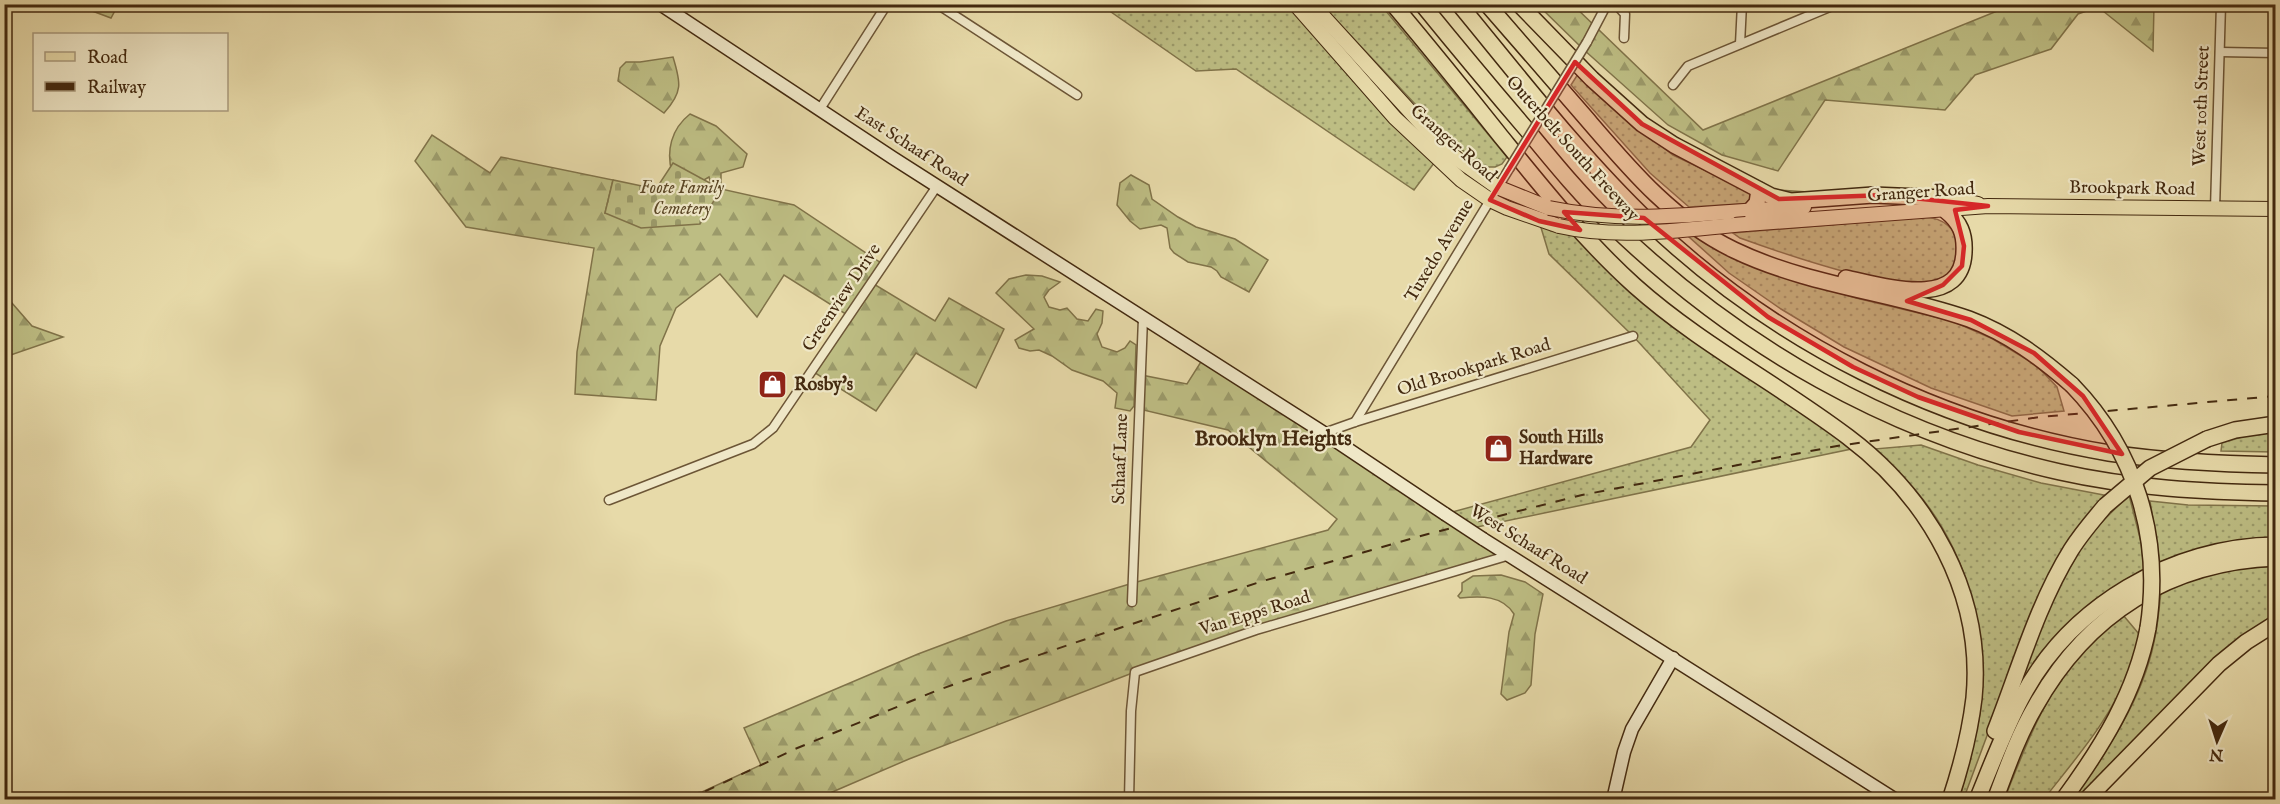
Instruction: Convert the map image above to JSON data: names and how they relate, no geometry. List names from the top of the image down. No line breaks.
{"streets":{"highway":["Outerbelt South Freeway"],"main road":["Granger Road","Brookpark Road"],"street":["West 10th Street","East Schaaf Road","Tuxedo Avenue","Greenview Drive","Old Brookpark Road","Schaaf Lane","West Schaaf Road","Van Epps Road"]},"crossings":[["West 10th Street","Brookpark Road"],["Granger Road","Brookpark Road"],["Granger Road","Tuxedo Avenue"],["East Schaaf Road","Greenview Drive"],["East Schaaf Road","Schaaf Lane"],["East Schaaf Road","West Schaaf Road"],["Tuxedo Avenue","Old Brookpark Road"],["Old Brookpark Road","West Schaaf Road"],["Schaaf Lane","West Schaaf Road"],["West Schaaf Road","Van Epps Road"]],"districts":["Brooklyn Heights"],"parks":["Foote Family Cemetery"],"places":{"shop":["Rosby's","South Hills Hardware"]},"legend":["Road","Railway"],"north":"bottom"}
